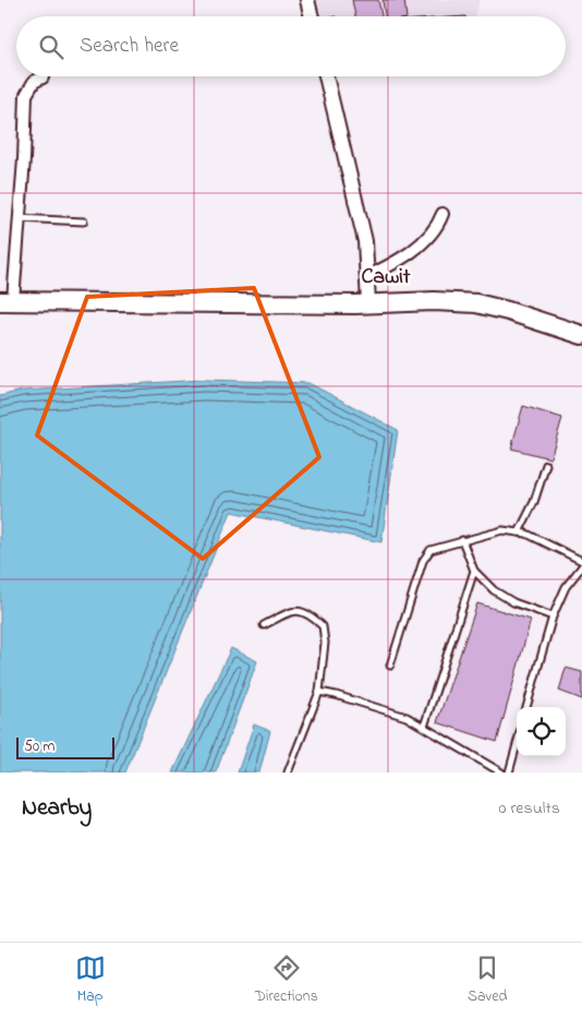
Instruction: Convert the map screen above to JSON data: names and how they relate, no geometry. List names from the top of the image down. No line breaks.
{"districts":["Cawit"],"scale_bar":"50 m","page":{"search":"Search here","scale":"50 m","heading":["Nearby","0 results"],"nav":["Map","Directions","Saved"]}}
